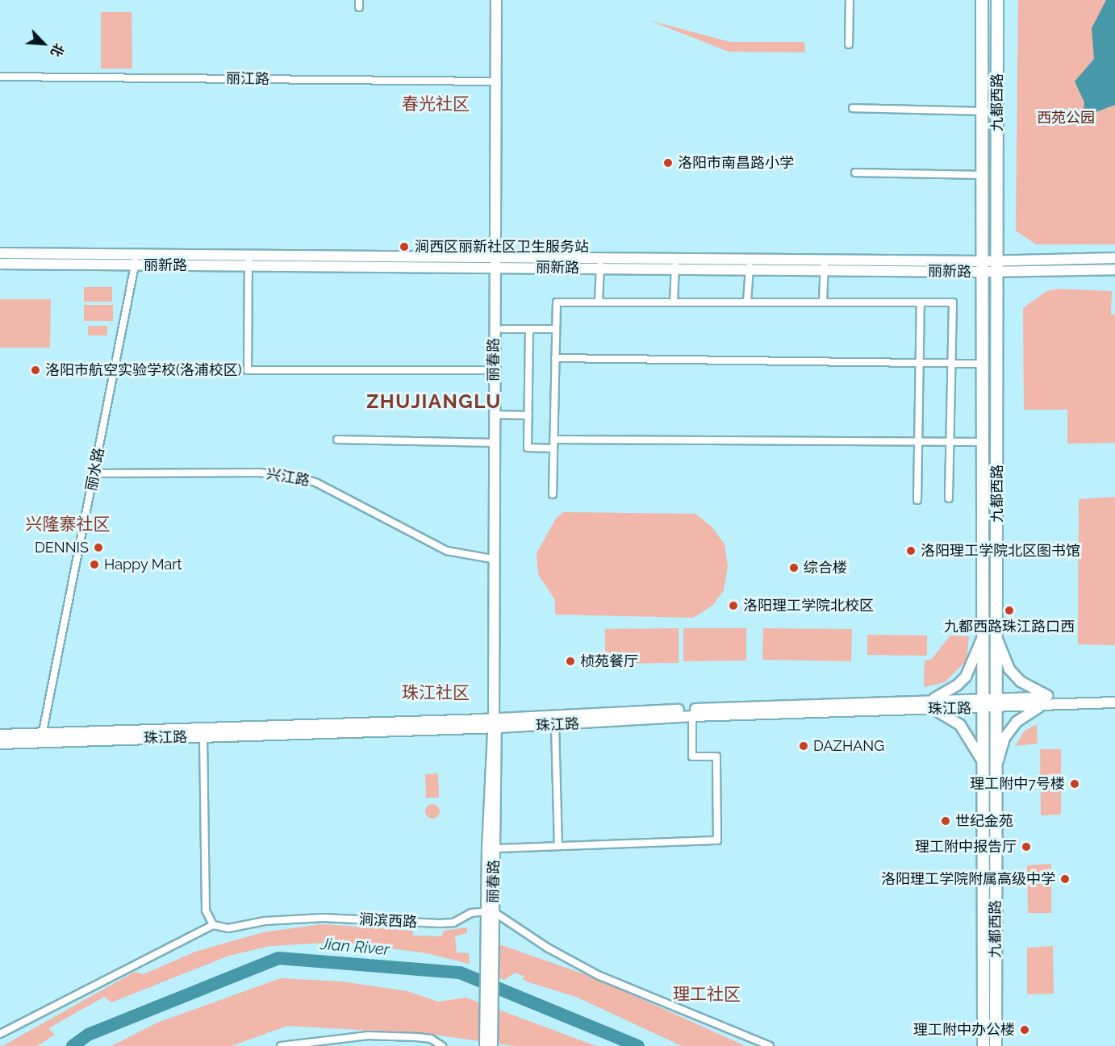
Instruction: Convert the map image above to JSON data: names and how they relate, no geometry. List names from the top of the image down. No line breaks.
{"streets":{"main road":["九都西路","丽新路","丽春路","珠江路"],"street":["丽江路","丽水路","兴江路","涧滨西路"]},"crossings":[["丽江路","丽春路"],["九都西路","丽新路"],["九都西路","珠江路"],["丽新路","丽春路"],["丽新路","丽水路"],["丽春路","兴江路"],["丽春路","珠江路"],["丽春路","涧滨西路"],["丽水路","兴江路"],["丽水路","珠江路"]],"districts":["春光社区","ZHUJIANGLU","兴隆寨社区","珠江社区","理工社区"],"water":["Jian River"],"parks":["西苑公园"],"places":["洛阳市南昌路小学","涧西区丽新社区卫生服务站","洛阳市航空实验学校(洛浦校区)","DENNIS","洛阳理工学院北区图书馆","Happy Mart","综合楼","洛阳理工学院北校区","九都西路珠江路口西","桢苑餐厅","DAZHANG","理工附中7号楼","世纪金苑","理工附中报告厅","洛阳理工学院附属高级中学","理工附中办公楼"],"north":"bottom right"}
